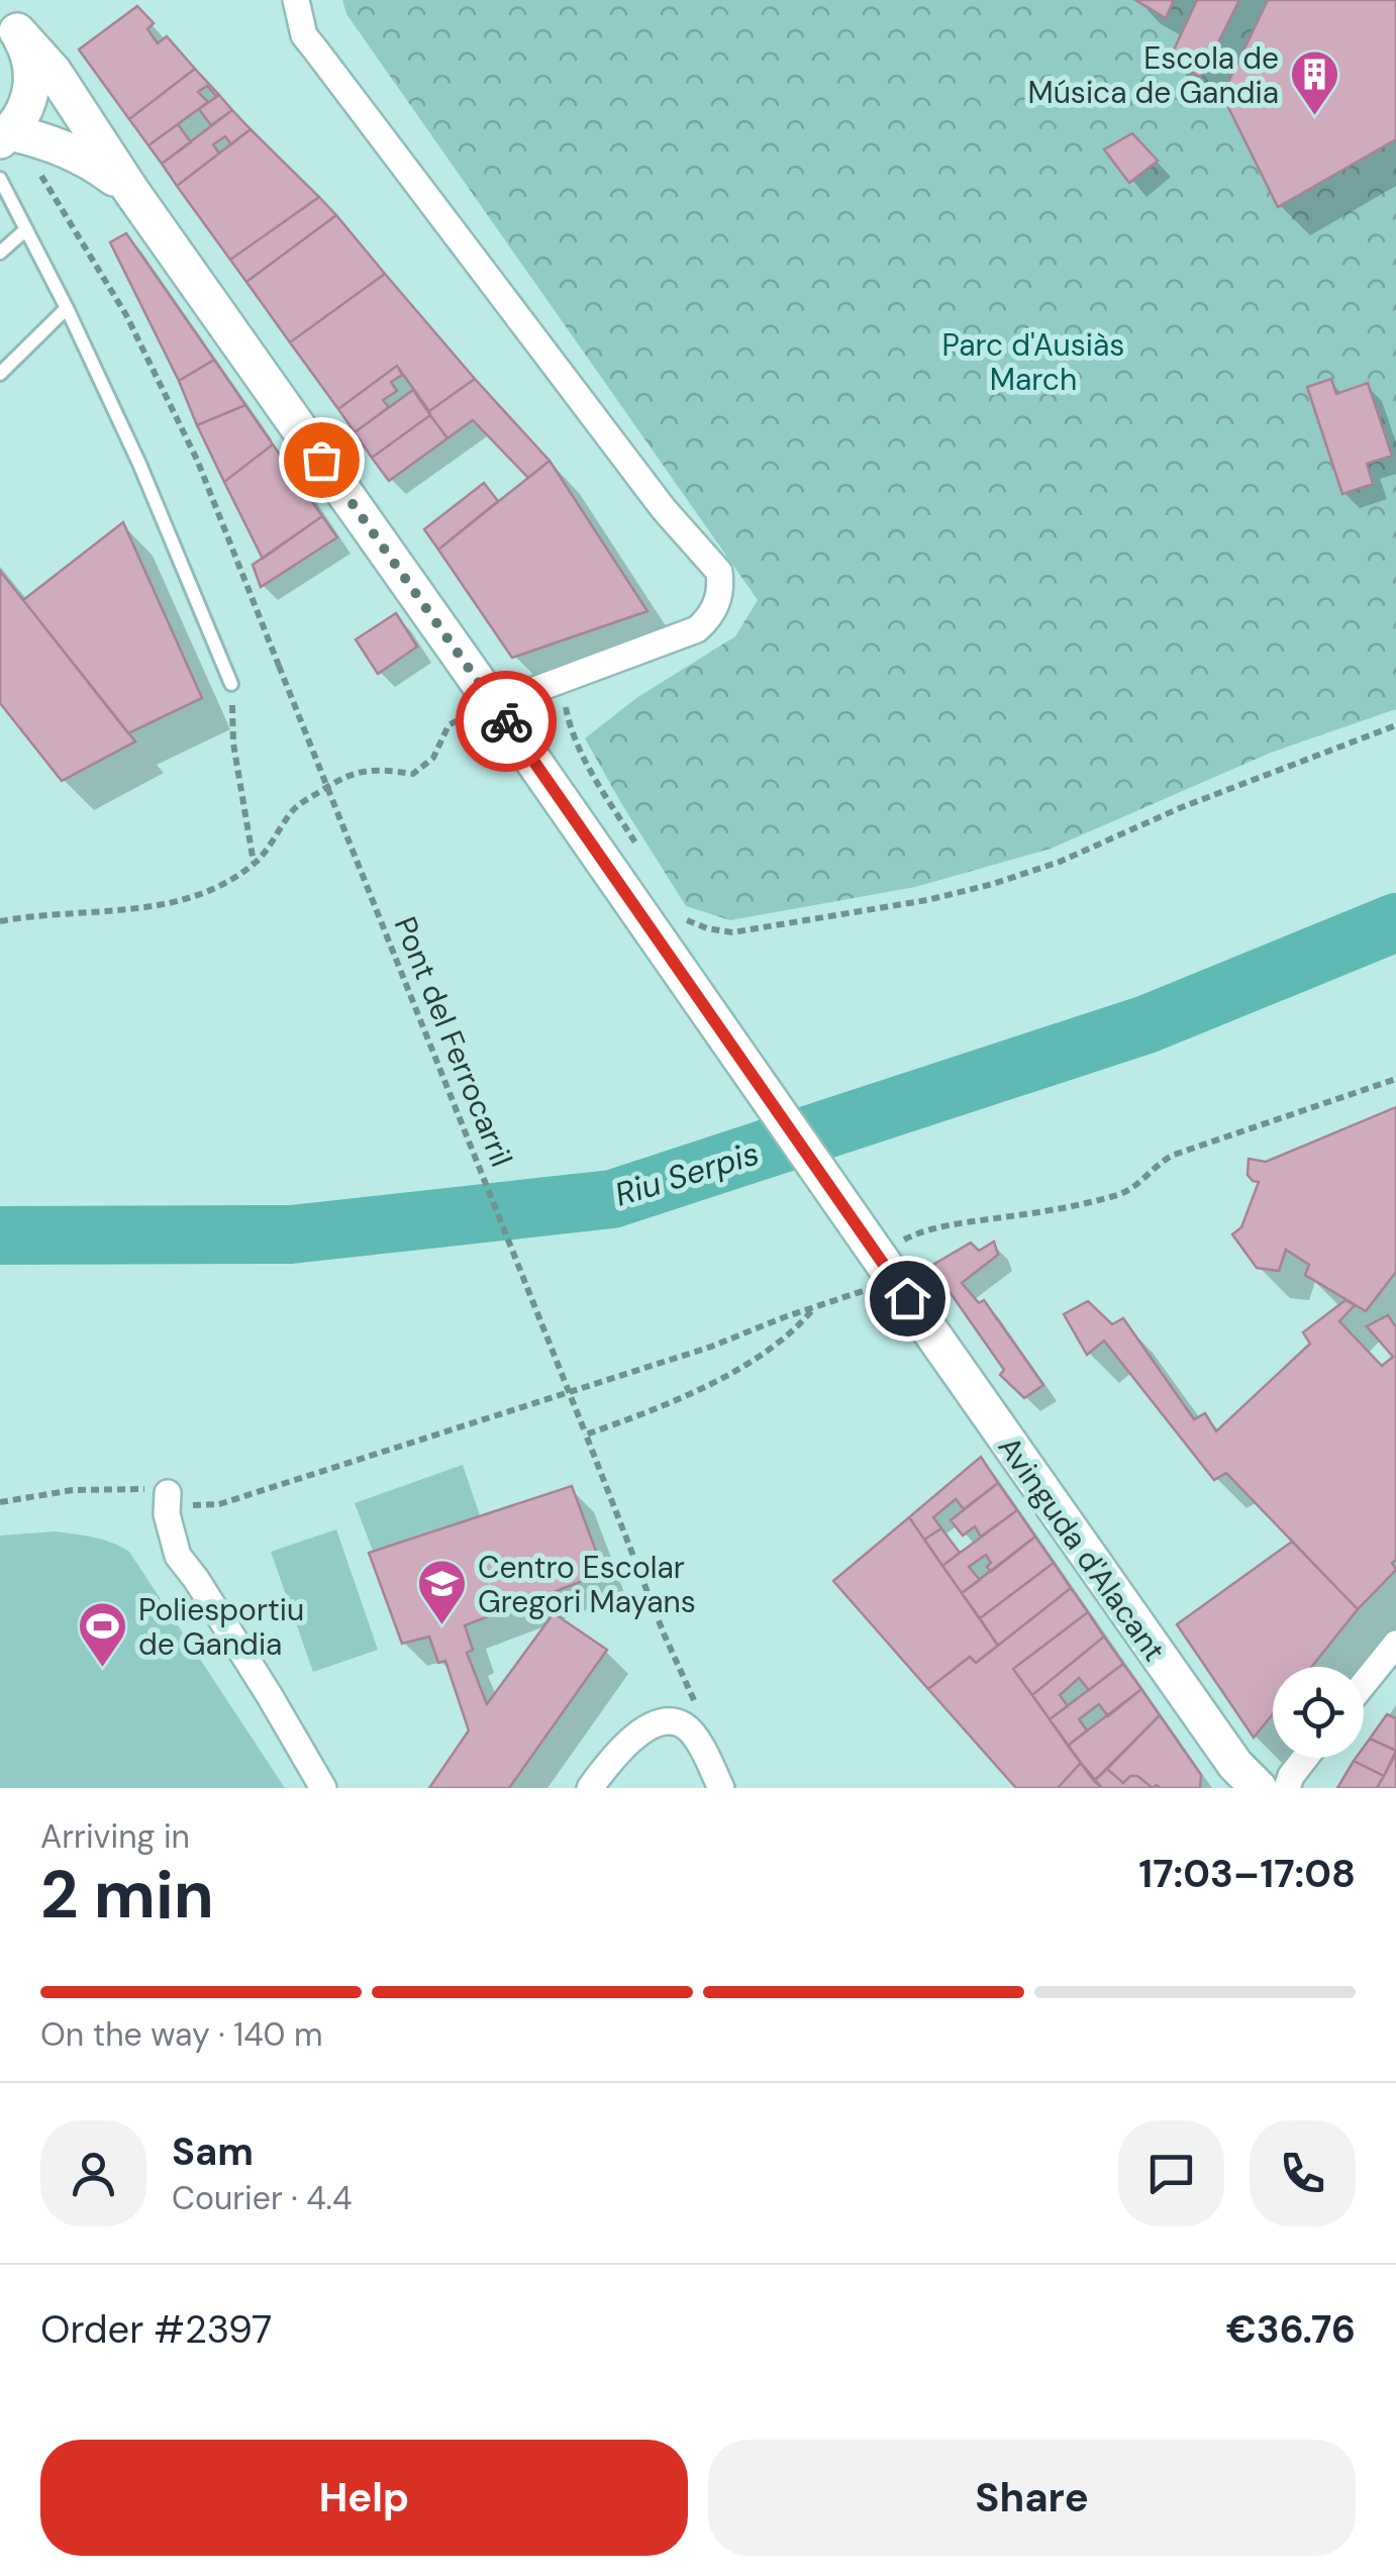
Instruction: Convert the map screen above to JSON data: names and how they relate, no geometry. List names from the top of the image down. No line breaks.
{"streets":{"street":["Avinguda d'Alacant"],"path":["Pont del Ferrocarril"]},"water":["Riu Serpis"],"parks":["Parc d'Ausiàs March"],"places":{"building":["Escola de Música de Gandia"],"school or university":["Centro Escolar Gregori Mayans"],"sports":["Poliesportiu de Gandia"]},"page":{"heading":["2 min","Arriving in","17:03–17:08"],"panel":["Sam","Courier · 4.4","Order #2397","€36.76"],"bar":"On the way · 140 m","buttons":["Help","Share"]}}
